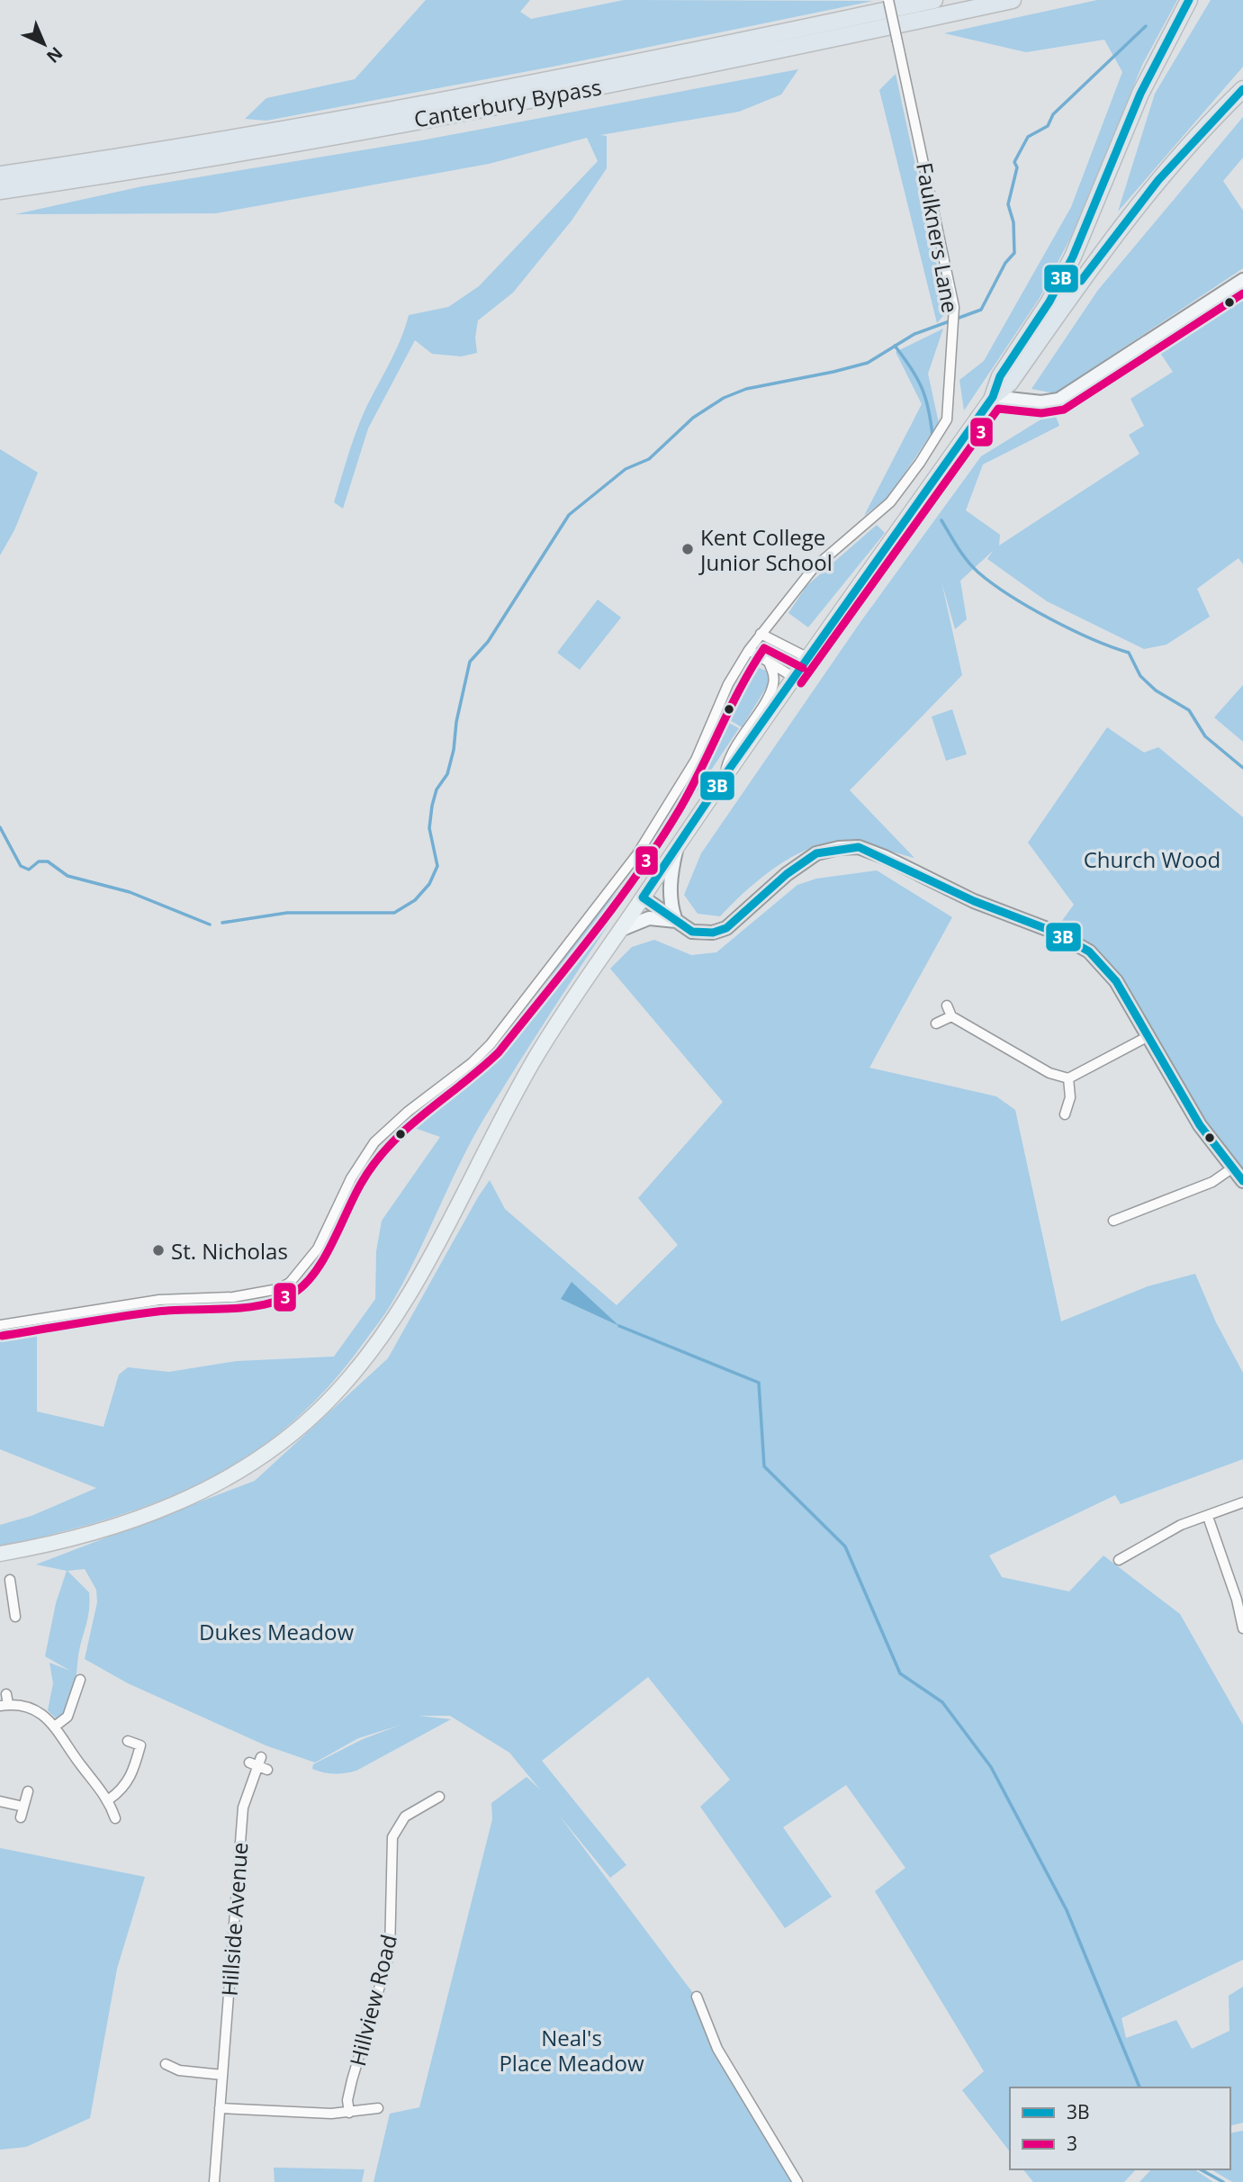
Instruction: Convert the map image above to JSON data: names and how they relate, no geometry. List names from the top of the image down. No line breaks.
{"streets":{"highway":["Canterbury Bypass"],"street":["Faulkners Lane","Hillside Avenue","Hillview Road"]},"parks":["Church Wood","Dukes Meadow","Neal's Place Meadow"],"places":["Kent College Junior School","St. Nicholas"],"lines":["transit line 3B","transit line 3"],"legend":["3B","3"],"north":"bottom right"}
